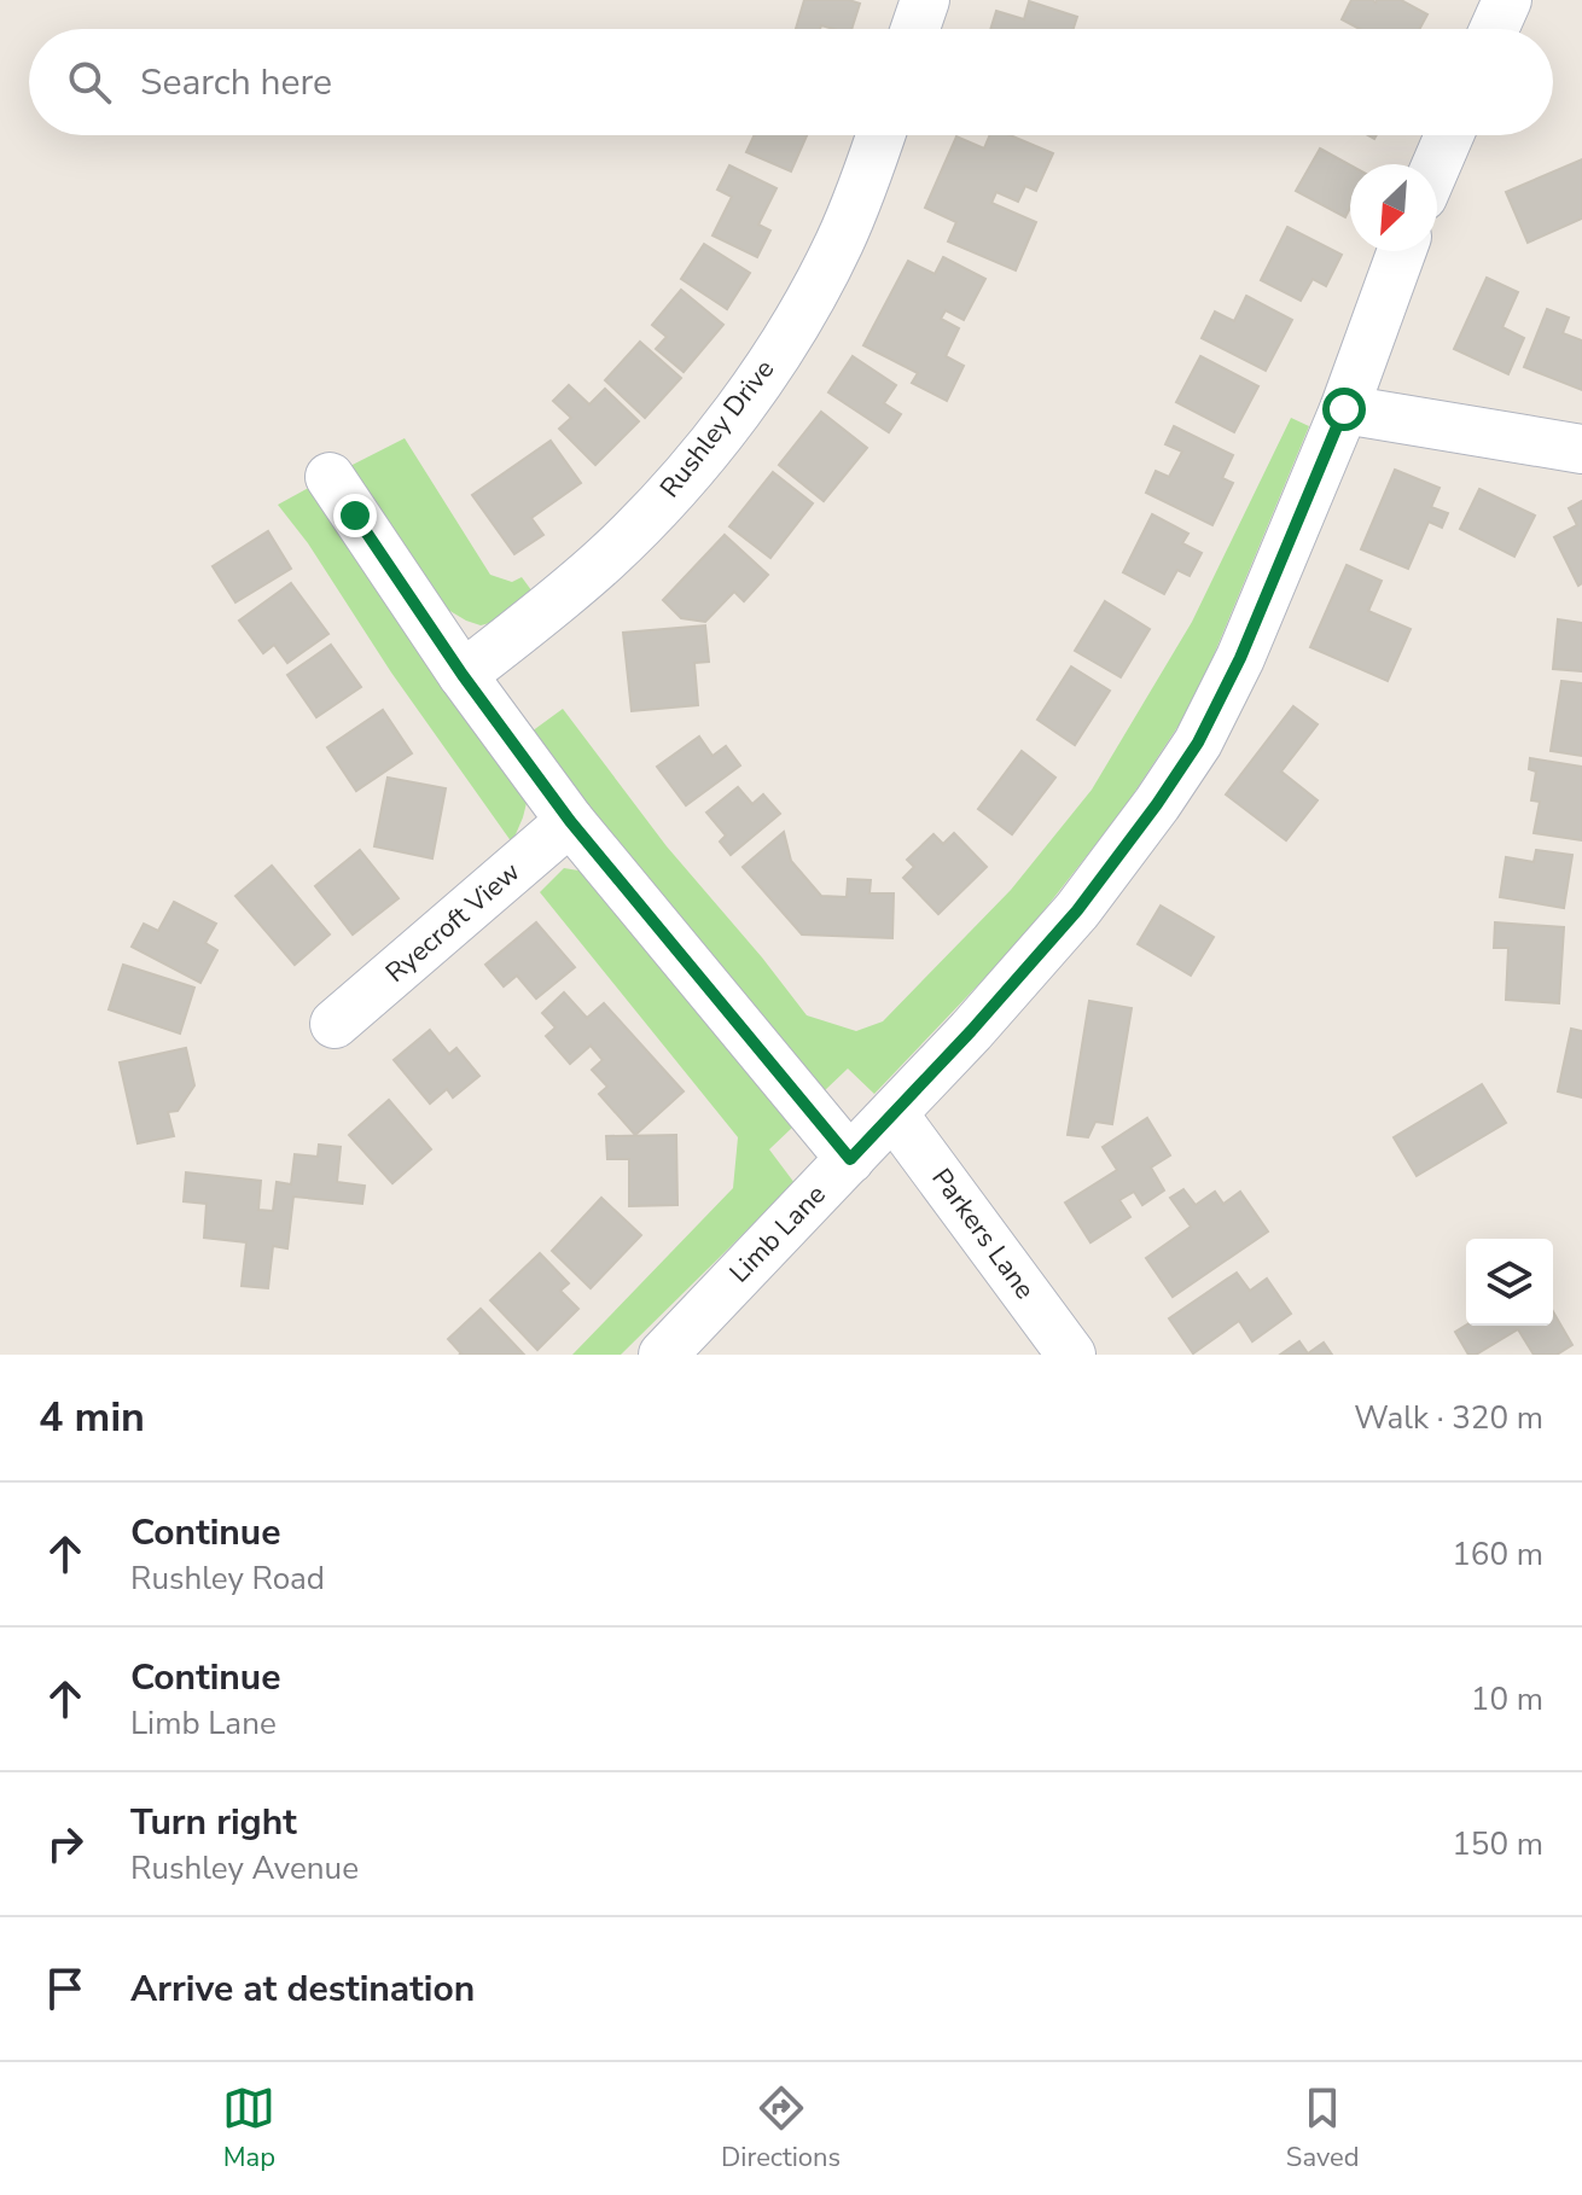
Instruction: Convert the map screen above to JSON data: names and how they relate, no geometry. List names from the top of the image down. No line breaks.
{"streets":{"street":["Rushley Drive","Ryecroft View","Limb Lane","Parkers Lane"]},"crossings":[["Limb Lane","Parkers Lane"]],"north":"bottom left","page":{"search":"Search here","heading":["4 min","Walk · 320 m"],"list":[["Continue","Rushley Road","160 m"],["Continue","Limb Lane","10 m"],["Turn right","Rushley Avenue","150 m"],"Arrive at destination"],"nav":["Map","Directions","Saved"]}}
